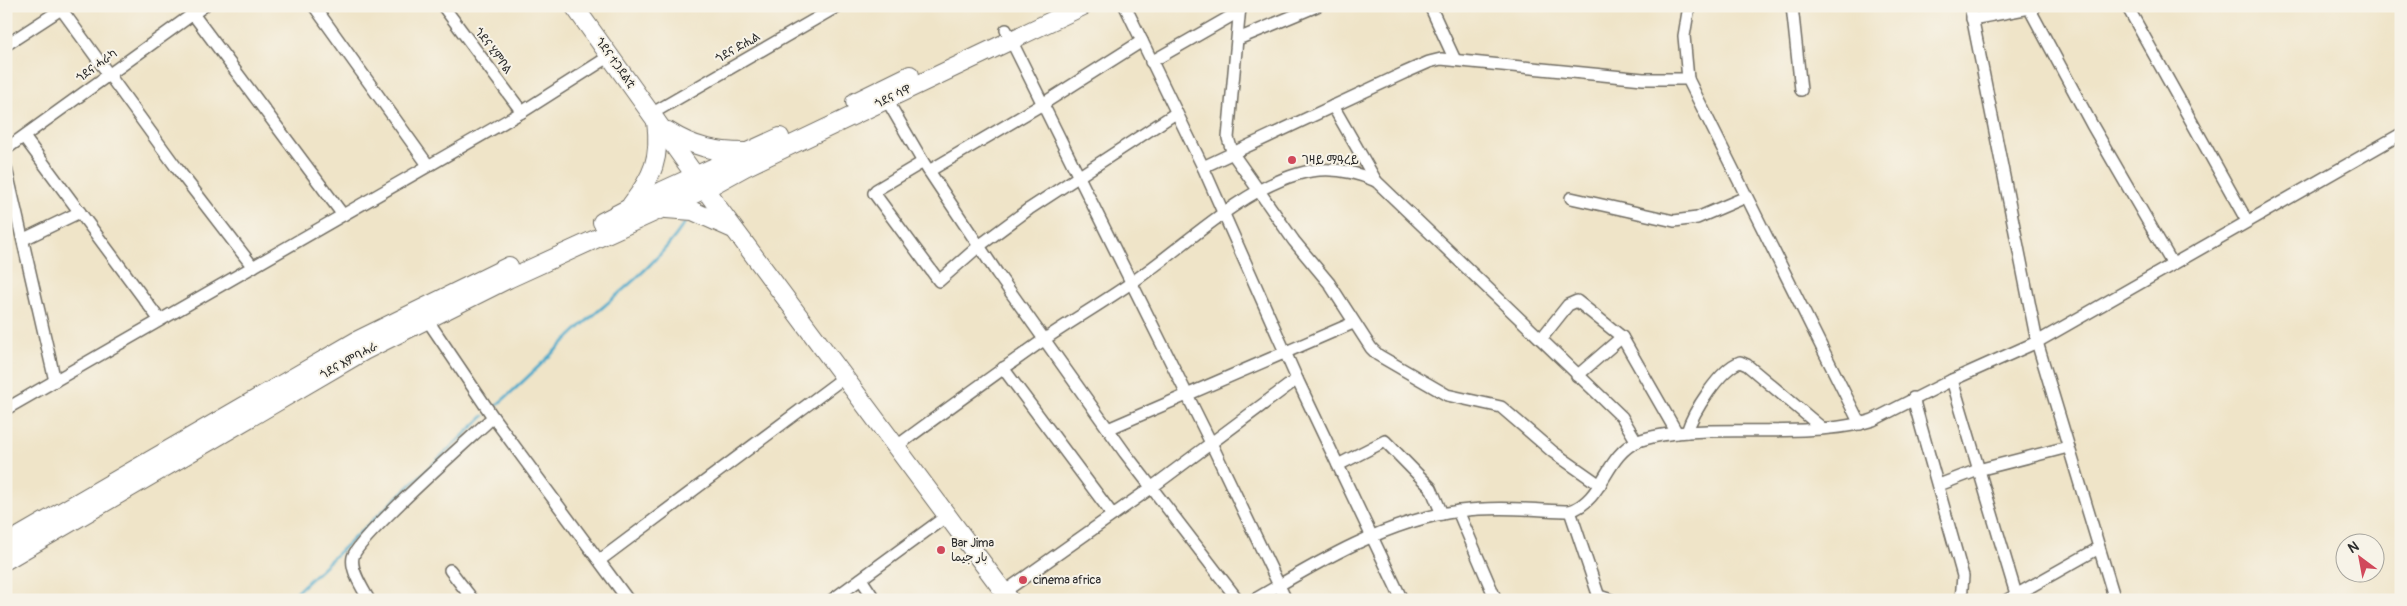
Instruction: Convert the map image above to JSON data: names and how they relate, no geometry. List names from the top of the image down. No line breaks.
{"streets":{"main road":["ጎደና ተጋደልቲ","ጎደና ሳዋ","ጎደና እምባሓራ"],"street":["ጎደና ድሒል","ጎደና ሂምቦል","ጎደና ሓራካ"]},"crossings":[["ጎደና ድሒል","ጎደና ተጋደልቲ"],["ጎደና ተጋደልቲ","ጎደና ሳዋ"],["ጎደና ተጋደልቲ","ጎደና እምባሓራ"],["ጎደና ሳዋ","ጎደና እምባሓራ"]],"places":["ገዛይ ማዓረይ","Bar Jima بار جيما","cinema africa"],"north":"top left"}
